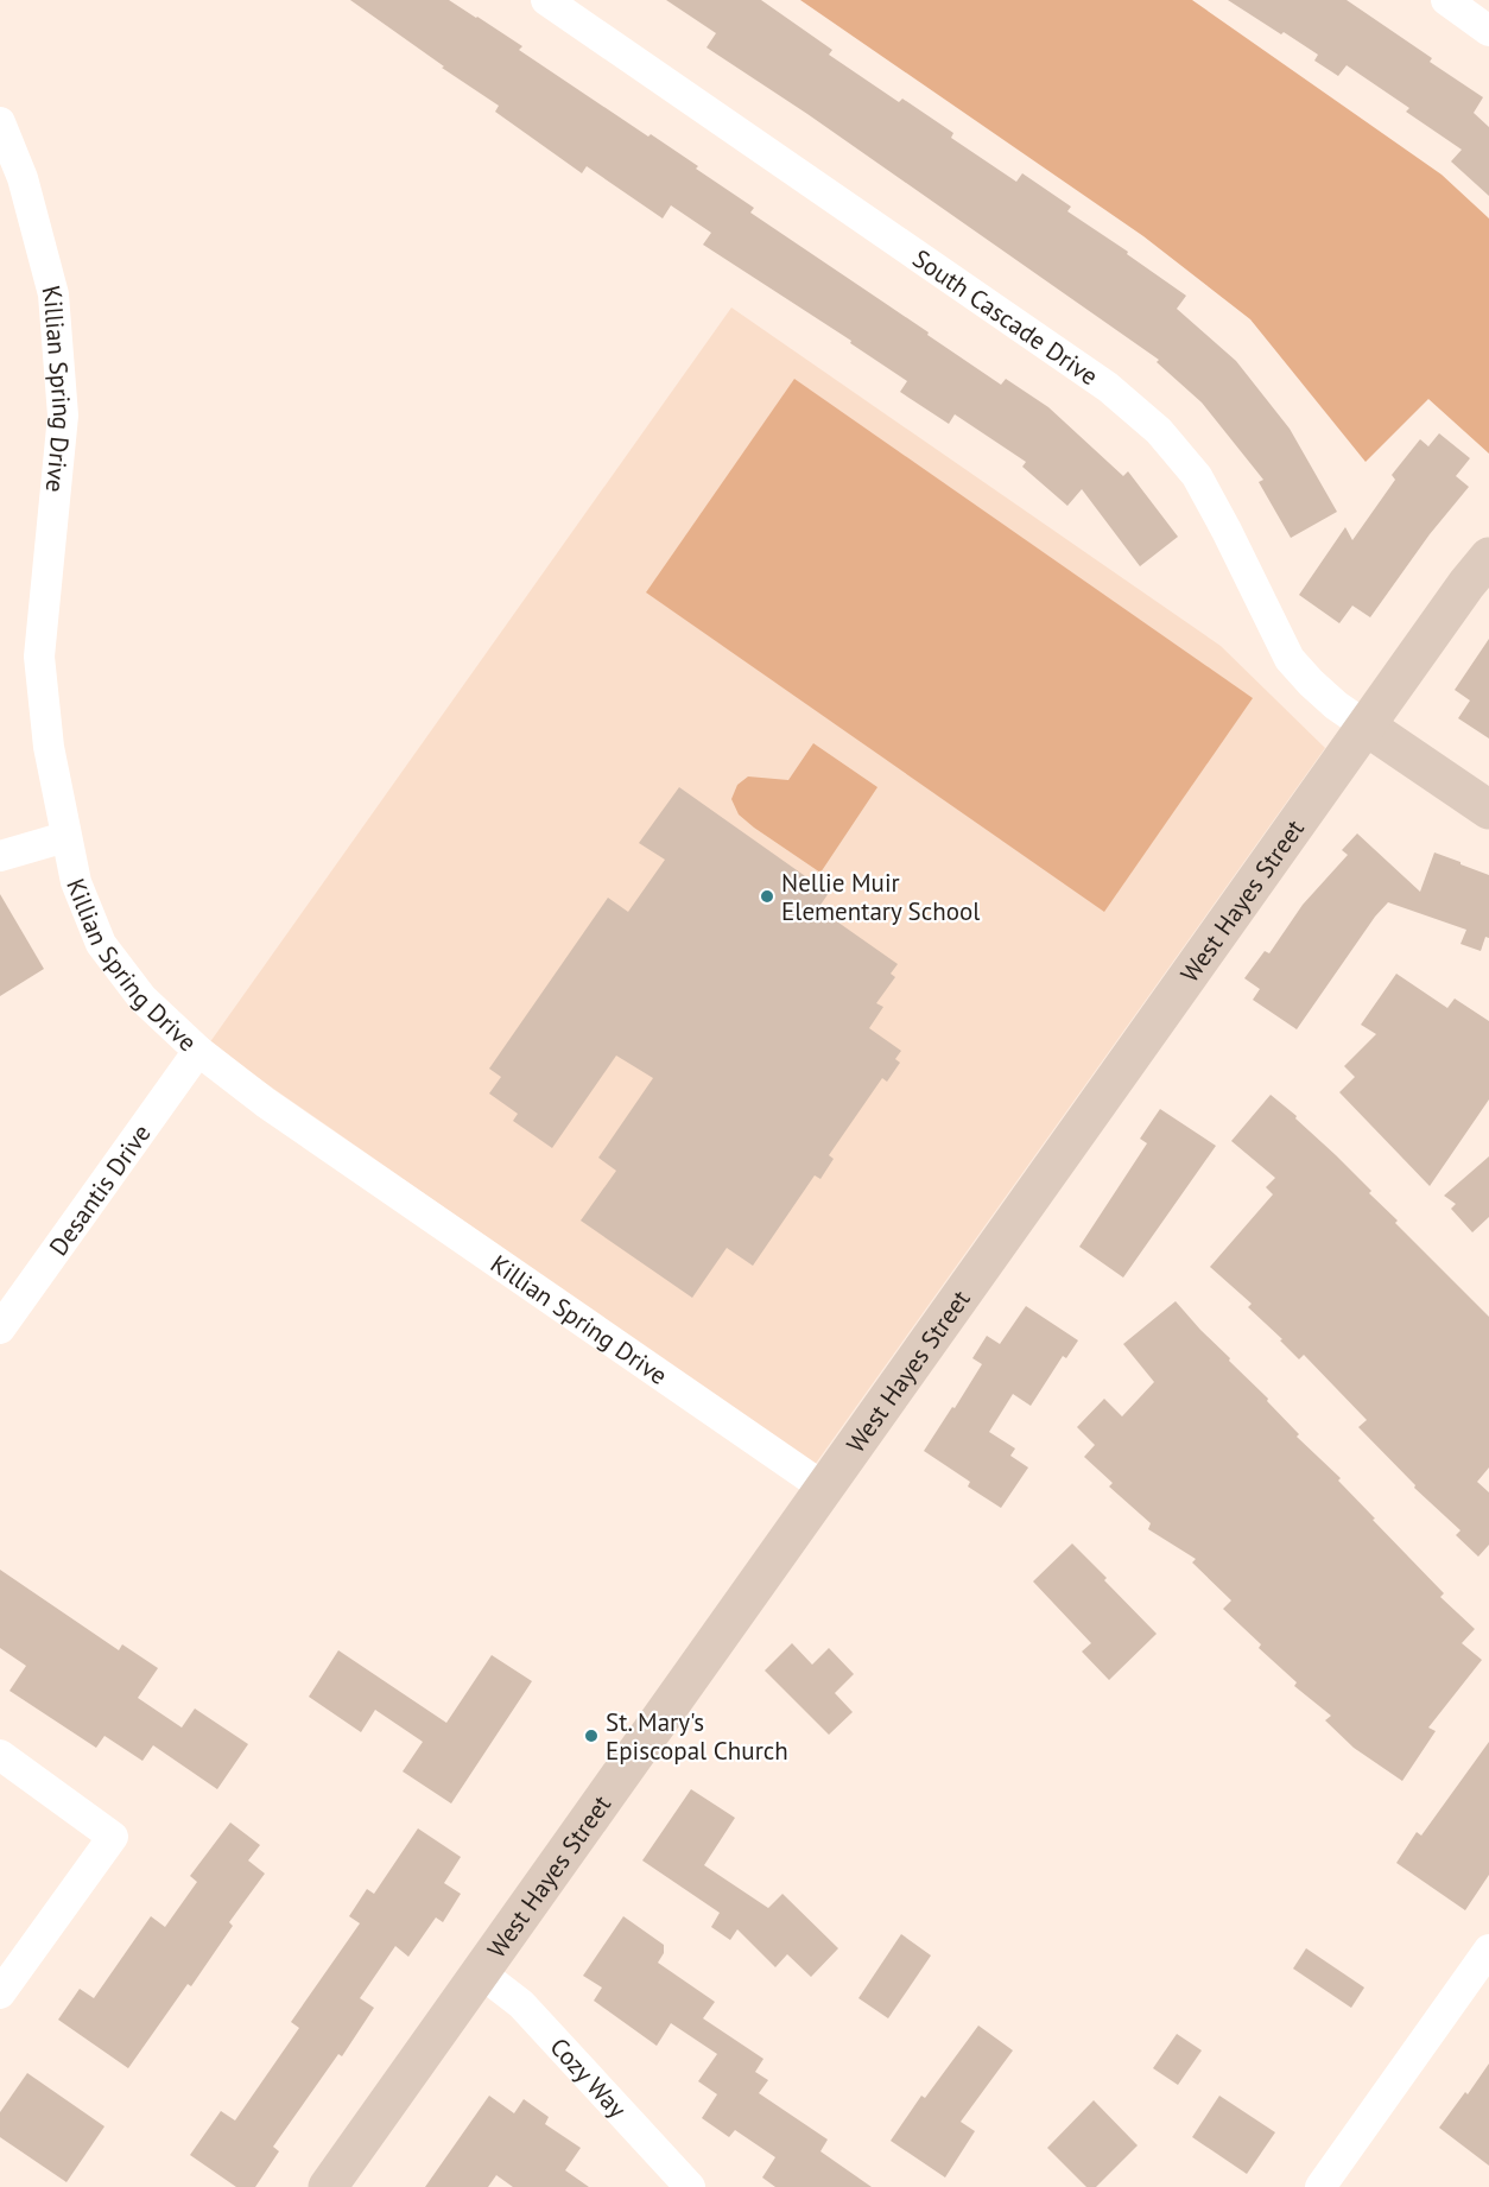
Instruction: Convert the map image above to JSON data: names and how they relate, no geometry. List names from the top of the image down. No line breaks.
{"streets":{"street":["South Cascade Drive","Killian Spring Drive","West Hayes Street","Desantis Drive","Cozy Way"]},"crossings":[["South Cascade Drive","West Hayes Street"],["Killian Spring Drive","West Hayes Street"],["Killian Spring Drive","Desantis Drive"],["West Hayes Street","Cozy Way"]],"places":["Nellie Muir Elementary School","St. Mary's Episcopal Church"]}
